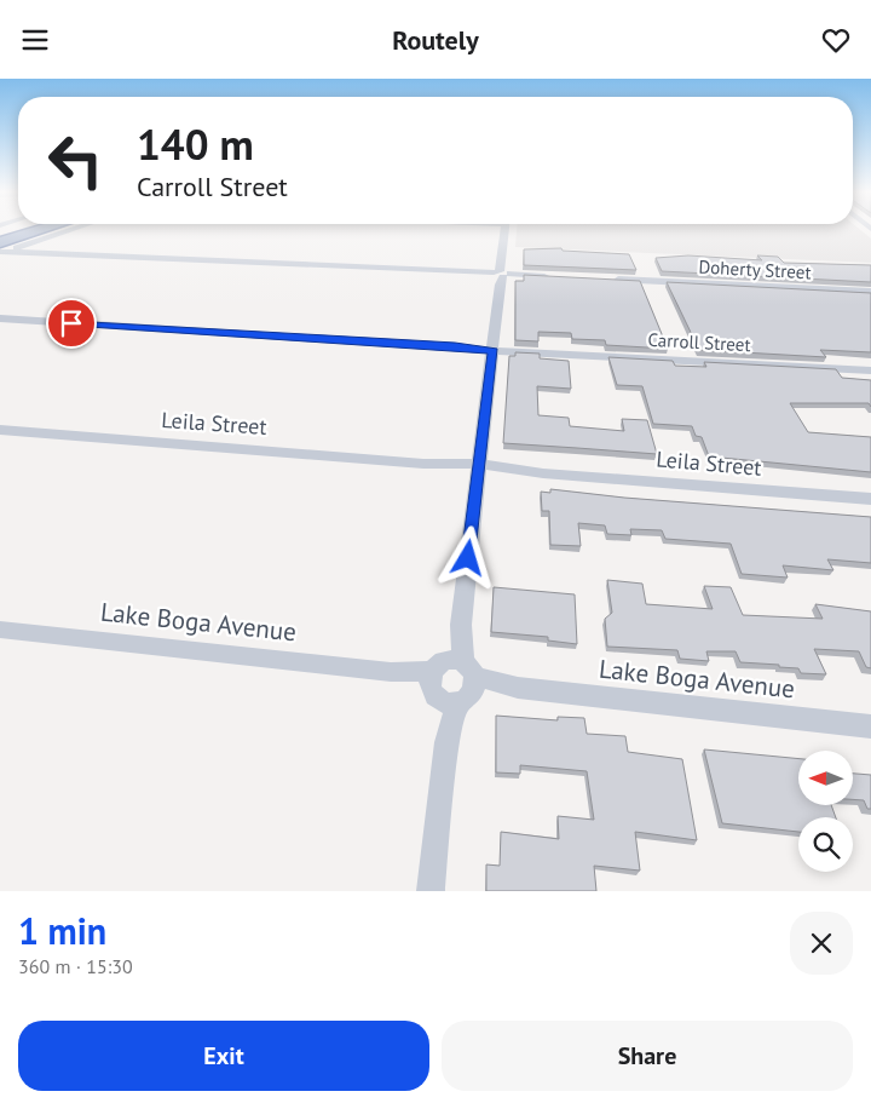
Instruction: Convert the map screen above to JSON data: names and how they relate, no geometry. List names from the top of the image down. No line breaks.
{"streets":{"street":["Doherty Street","Carroll Street","Leila Street","Lake Boga Avenue"]},"north":"left","page":{"header":"Routely","turn":["140 m","Carroll Street"],"heading":["1 min","360 m · 15:30"],"buttons":["Exit","Share"]}}
